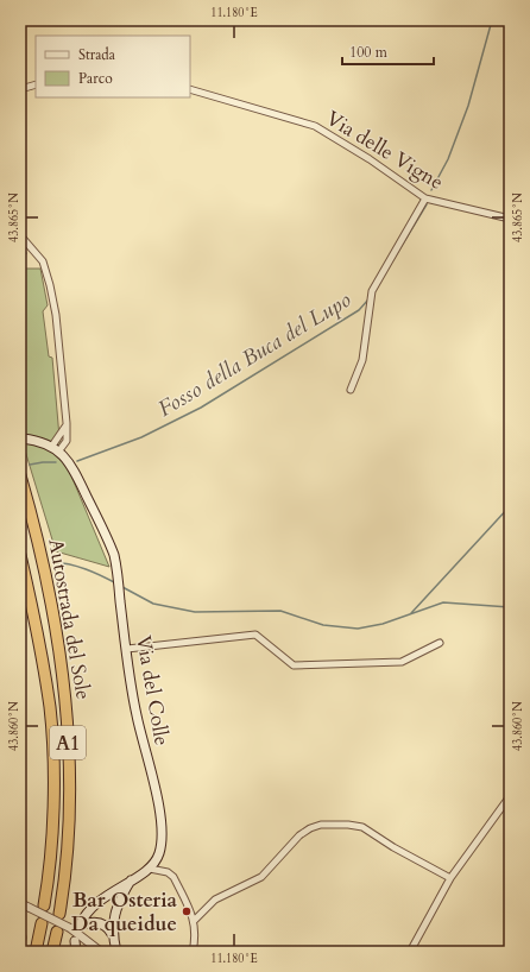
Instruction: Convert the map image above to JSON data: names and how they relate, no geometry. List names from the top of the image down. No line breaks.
{"streets":{"highway":["Autostrada del Sole","A1"],"main road":["Via del Colle"],"street":["Via delle Vigne"]},"water":["Fosso della Buca del Lupo"],"places":["Bar Osteria Da queidue"],"legend":["Strada","Parco"],"scale_bar":"100 m","coordinates":["11.180°E","43.865°N","43.860°N"]}
